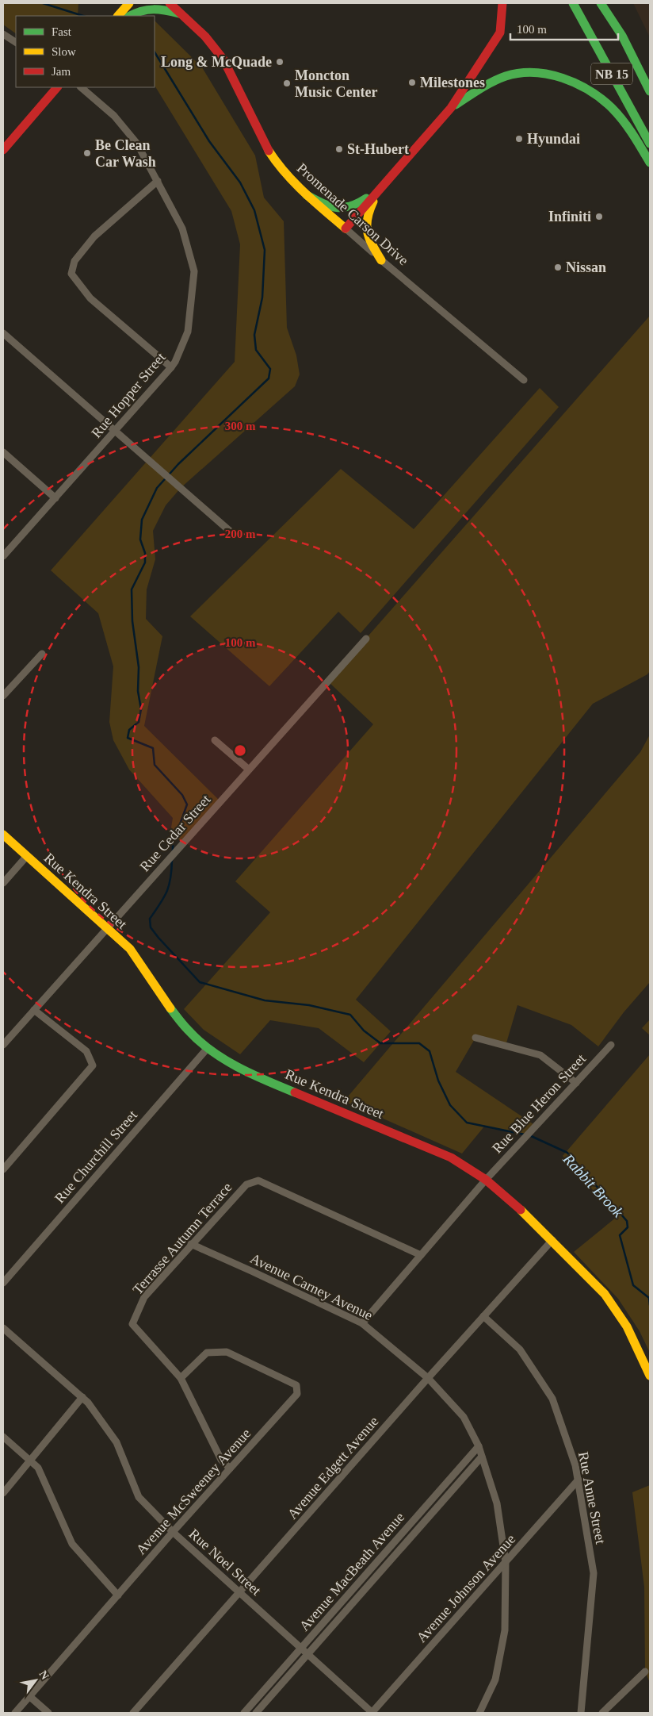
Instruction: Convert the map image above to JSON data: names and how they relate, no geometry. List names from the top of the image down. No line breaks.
{"streets":{"main road":["NB 15","Promenade Carson Drive","Rue Kendra Street"],"street":["Rue Hopper Street","Rue Cedar Street","Rue Blue Heron Street","Rue Churchill Street","Terrasse Autumn Terrace","Avenue Carney Avenue","Avenue Edgett Avenue","Avenue McSweeney Avenue","Rue Anne Street","Rue Noel Street","Avenue MacBeath Avenue","Avenue Johnson Avenue"]},"crossings":[["Rue Cedar Street","Rue Kendra Street"],["Rue Kendra Street","Rue Blue Heron Street"],["Rue Kendra Street","Rue Churchill Street"],["Rue Kendra Street","Avenue Edgett Avenue"],["Rue Blue Heron Street","Terrasse Autumn Terrace"],["Rue Blue Heron Street","Avenue Carney Avenue"],["Terrasse Autumn Terrace","Avenue Carney Avenue"],["Terrasse Autumn Terrace","Avenue McSweeney Avenue"],["Avenue Carney Avenue","Avenue Edgett Avenue"],["Avenue Carney Avenue","Avenue MacBeath Avenue"],["Avenue Carney Avenue","Avenue Johnson Avenue"],["Avenue Edgett Avenue","Rue Anne Street"],["Avenue Edgett Avenue","Rue Noel Street"],["Avenue McSweeney Avenue","Rue Noel Street"],["Rue Anne Street","Avenue Johnson Avenue"],["Rue Noel Street","Avenue MacBeath Avenue"],["Rue Noel Street","Avenue Johnson Avenue"]],"water":["Rabbit Brook"],"places":["Long & McQuade","Milestones","Moncton Music Center","Hyundai","St-Hubert","Be Clean Car Wash","Infiniti","Nissan"],"legend":["Fast","Slow","Jam"],"scale_bar":"100 m","north":"top right","rings":["300 m","200 m","100 m"]}
